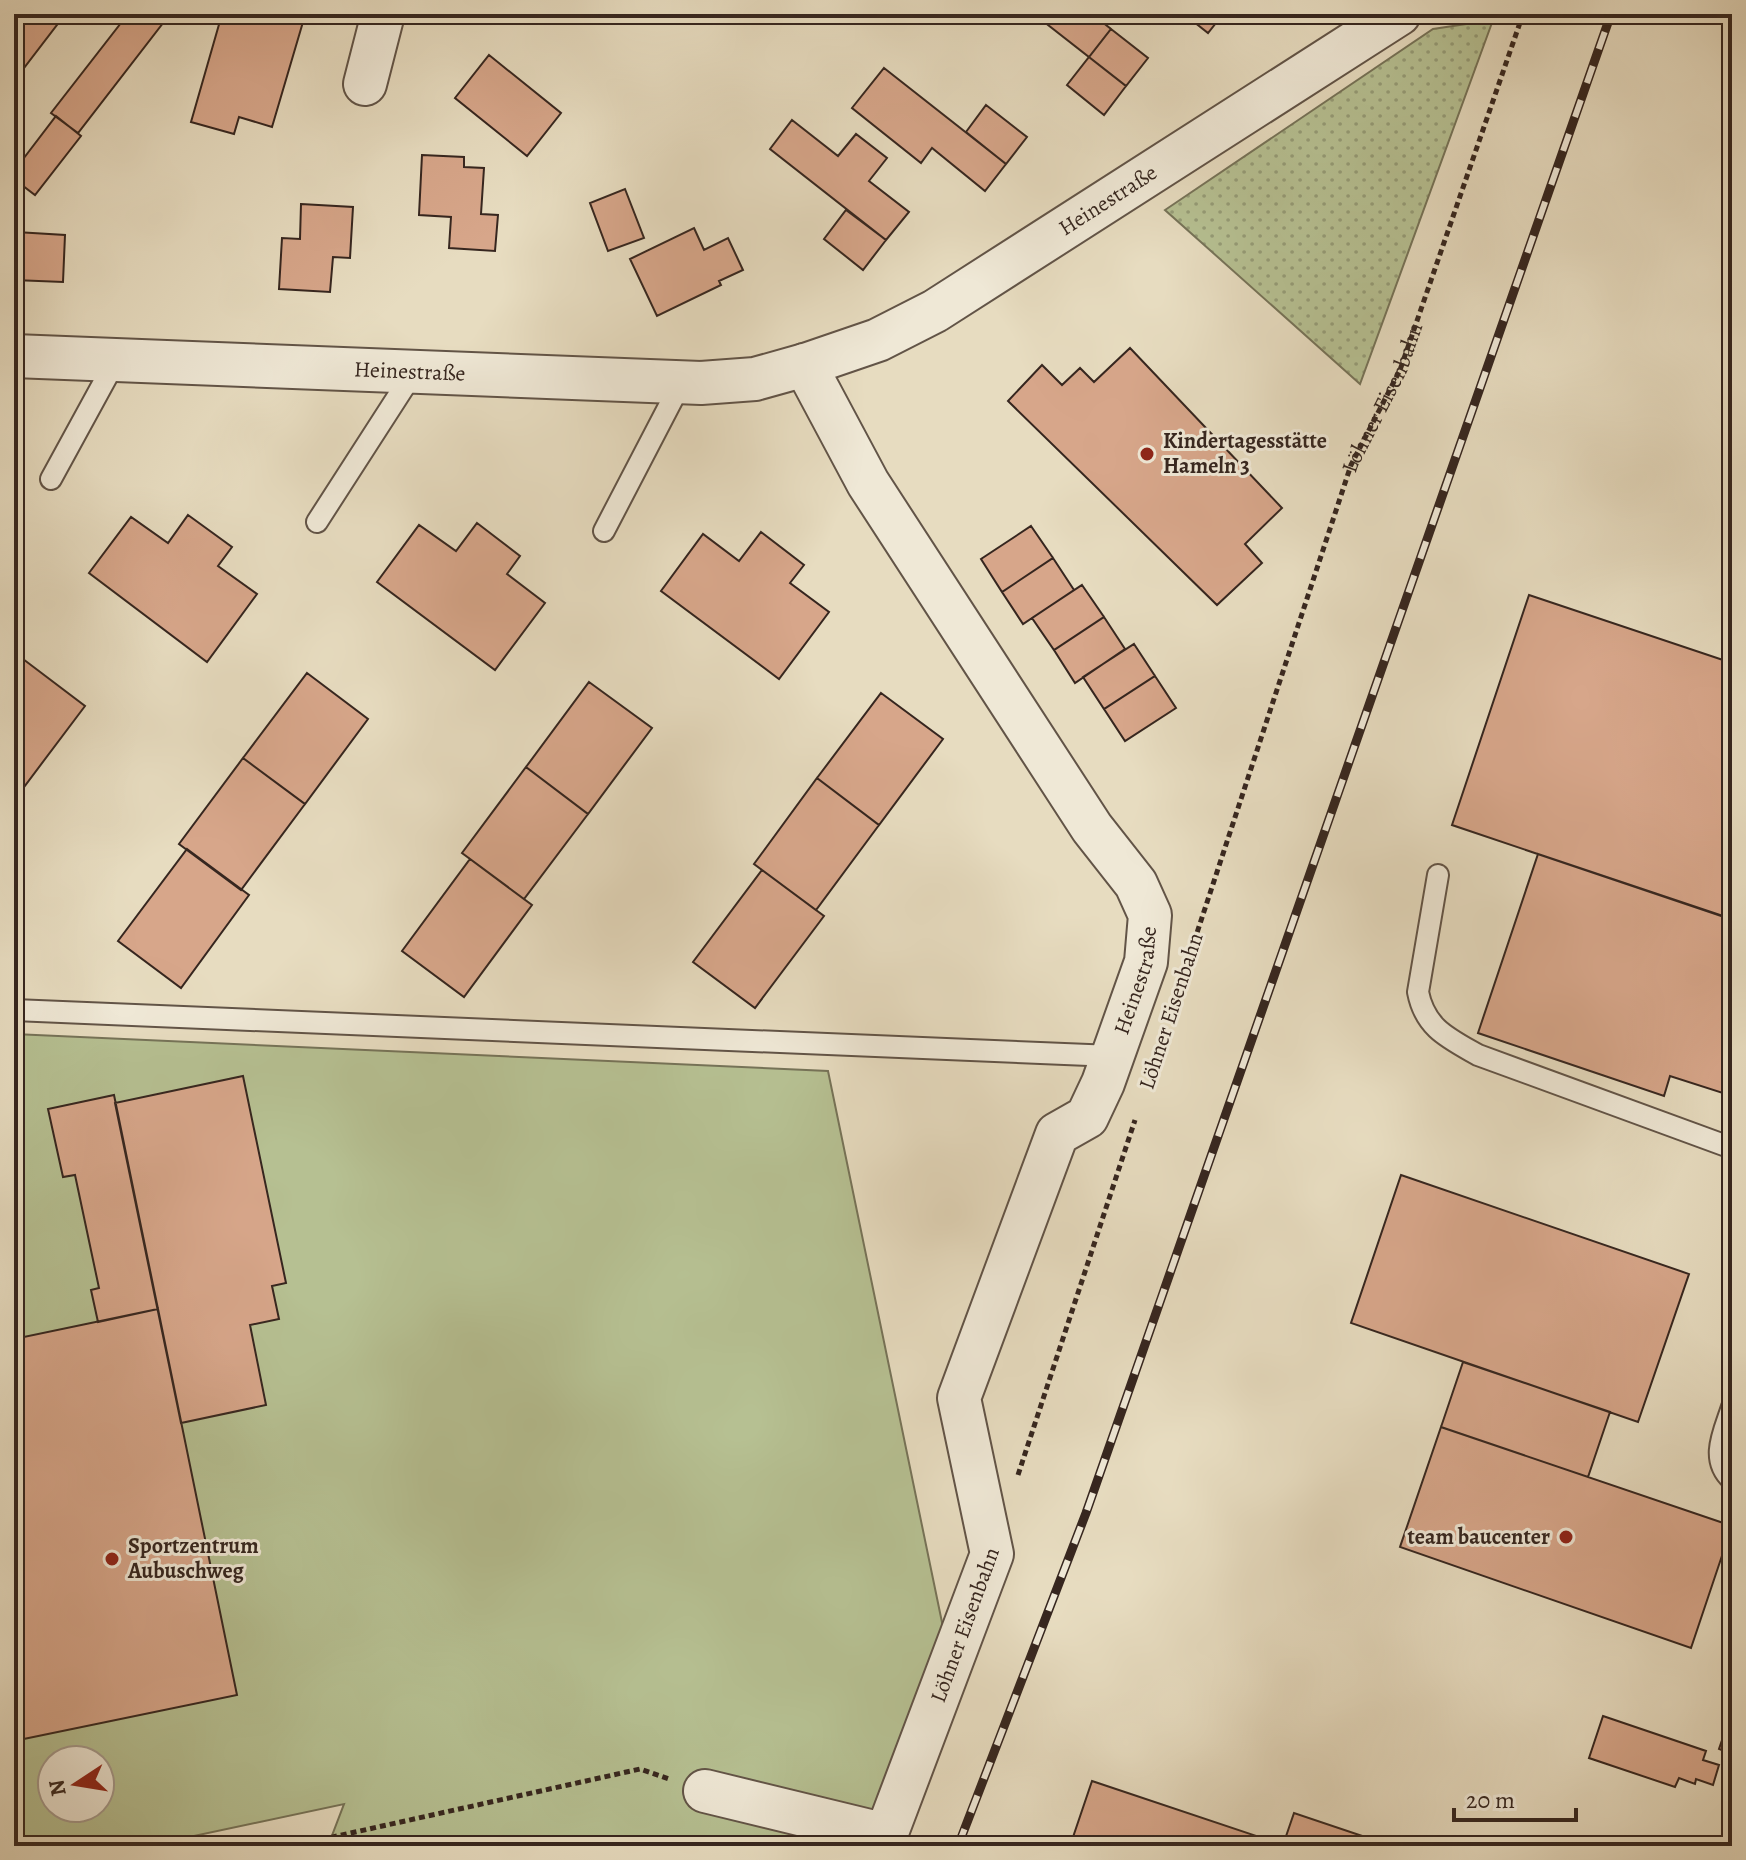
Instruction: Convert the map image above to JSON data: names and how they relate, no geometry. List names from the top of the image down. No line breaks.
{"streets":{"street":["Heinestraße","Löhner Eisenbahn"]},"crossings":[["Heinestraße","Löhner Eisenbahn"]],"places":["Kindertagesstätte Hameln 3","team baucenter","Sportzentrum Aubuschweg"],"scale_bar":"20 m","north":"left"}
